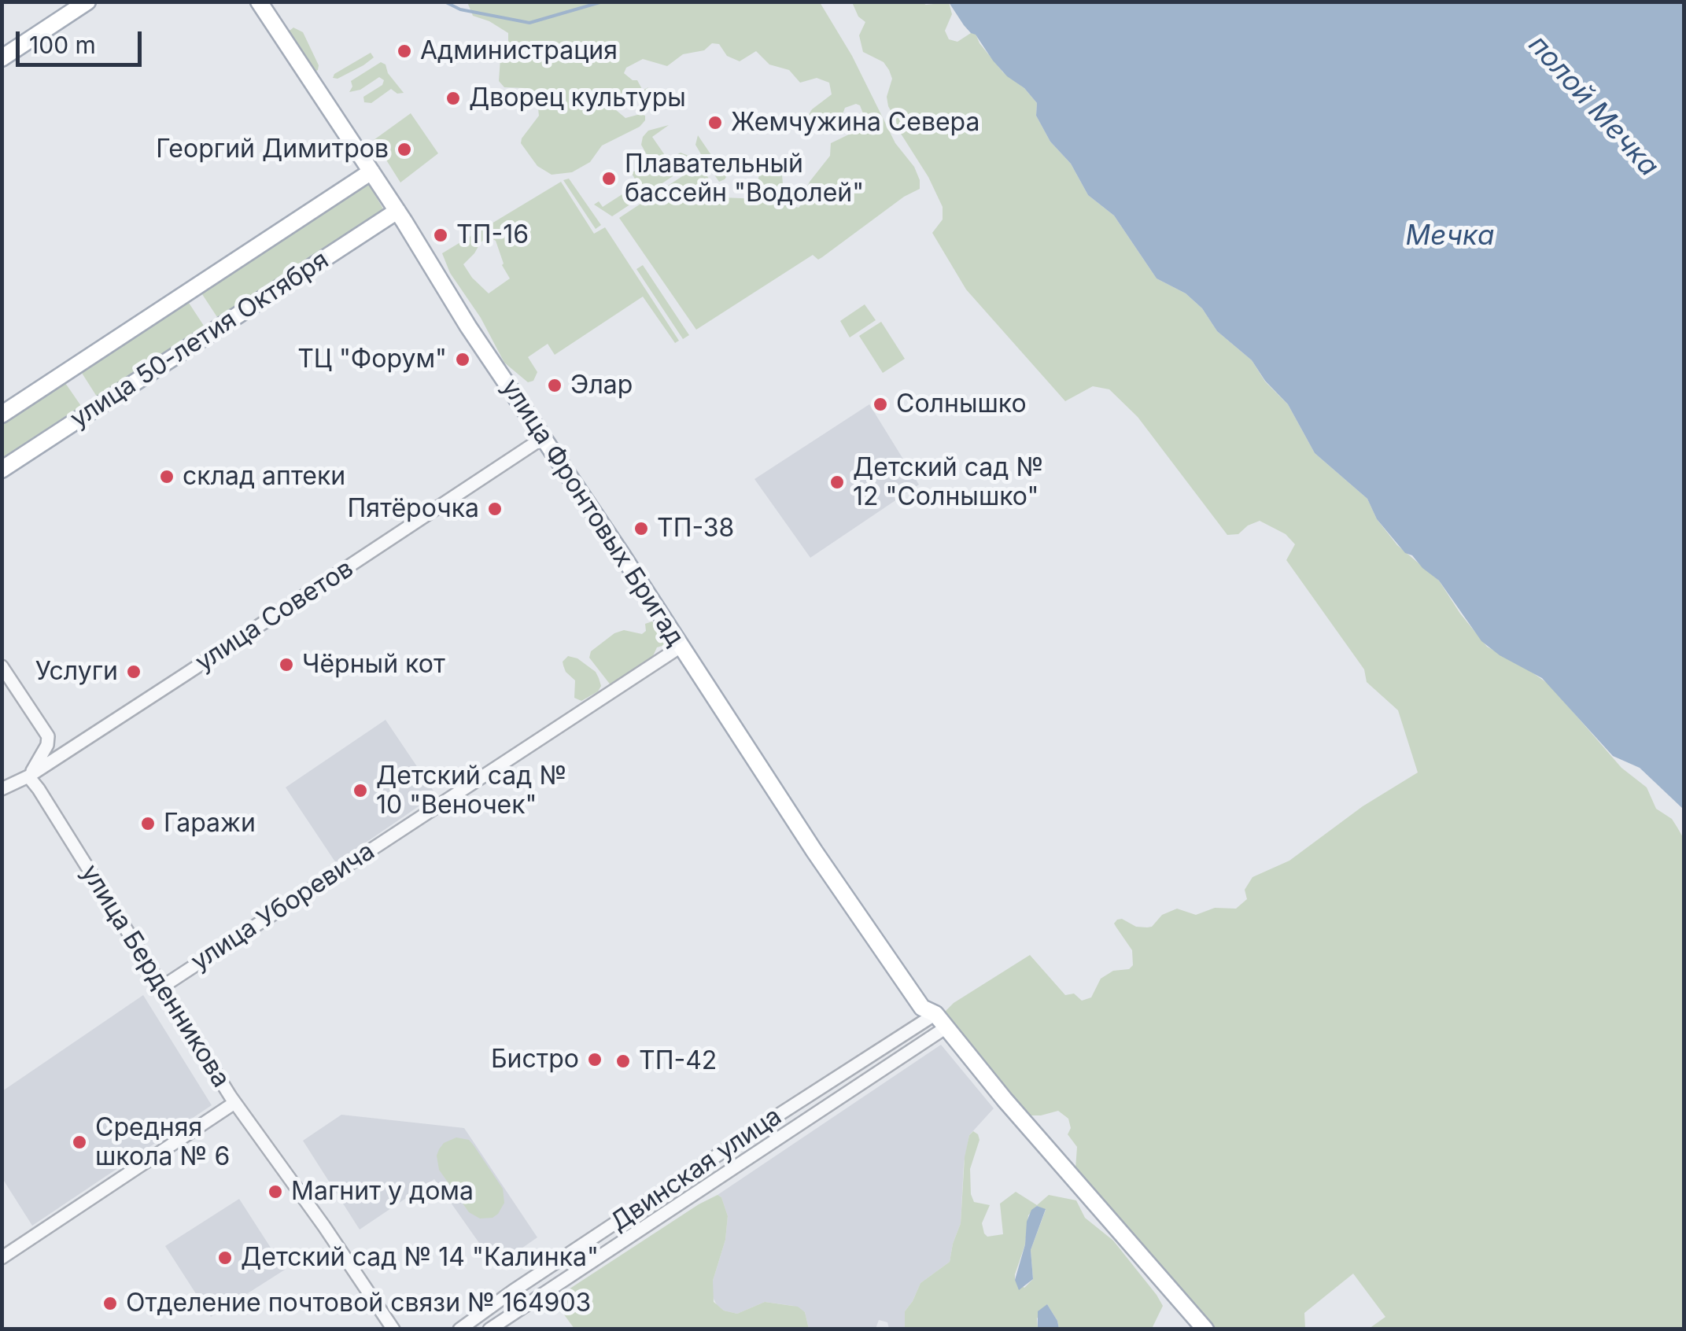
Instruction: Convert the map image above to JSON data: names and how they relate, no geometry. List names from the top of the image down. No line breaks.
{"streets":{"main road":["улица 50-летия Октября","улица Фронтовых Бригад"],"street":["улица Советов","улица Уборевича","улица Берденникова","Двинская улица"]},"crossings":[["улица 50-летия Октября","улица Фронтовых Бригад"],["улица Фронтовых Бригад","улица Советов"],["улица Фронтовых Бригад","улица Уборевича"],["улица Фронтовых Бригад","Двинская улица"],["улица Советов","улица Берденникова"],["улица Уборевича","улица Берденникова"]],"water":["полой Мечка","Мечка"],"places":["Администрация","Дворец культуры","Жемчужина Севера","Георгий Димитров","Плавательный бассейн \"Водолей\"","ТП-16","ТЦ \"Форум\"","Элар","Солнышко","склад аптеки","Детский сад № 12 \"Солнышко\"","Пятёрочка","ТП-38","Чёрный кот","Услуги","Детский сад № 10 \"Веночек\"","Гаражи","Бистро","ТП-42","Средняя школа № 6","Магнит у дома","Детский сад № 14 \"Калинка\"","Отделение почтовой связи № 164903"],"scale_bar":"100 m"}
